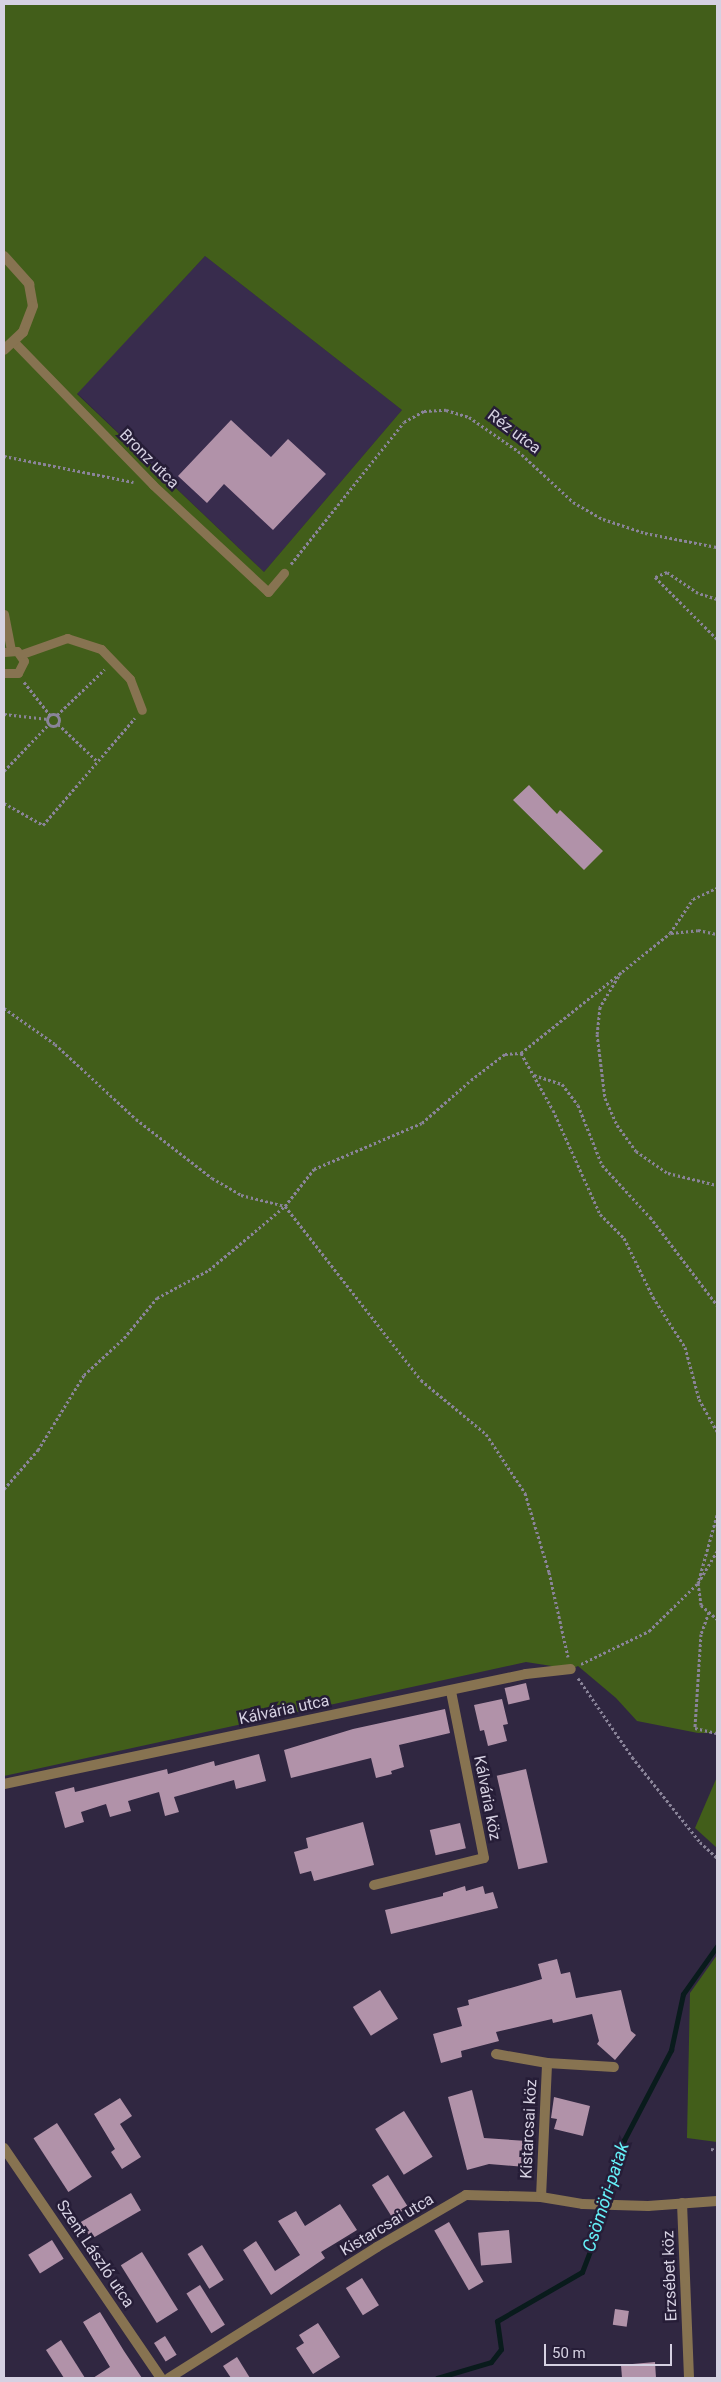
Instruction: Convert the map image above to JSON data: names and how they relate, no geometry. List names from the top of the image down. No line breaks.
{"streets":{"street":["Kálvária utca","Kálvária köz","Kistarcsai köz","Kistarcsai utca","Szent László utca","Erzsébet köz"],"lane":["Bronz utca"],"path":["Réz utca"]},"crossings":[["Réz utca","Bronz utca"],["Kálvária utca","Kálvária köz"],["Kistarcsai köz","Kistarcsai utca"],["Kistarcsai utca","Erzsébet köz"]],"water":["Csömöri-patak"],"scale_bar":"50 m"}
